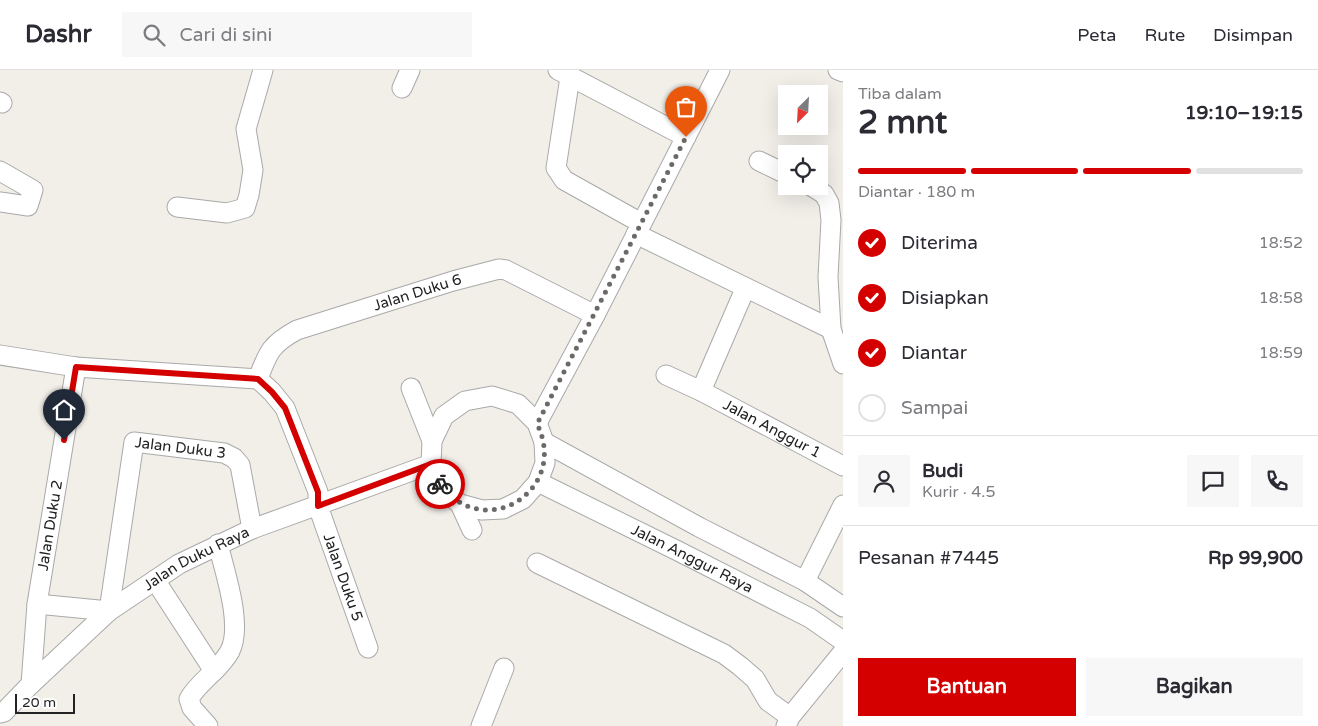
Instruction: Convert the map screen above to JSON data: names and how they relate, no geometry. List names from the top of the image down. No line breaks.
{"streets":{"street":["Jalan Duku 6","Jalan Anggur 1","Jalan Duku 3","Jalan Duku 2","Jalan Duku Raya","Jalan Anggur Raya","Jalan Duku 5"]},"crossings":[["Jalan Duku 3","Jalan Duku Raya"],["Jalan Duku 2","Jalan Duku Raya"],["Jalan Duku Raya","Jalan Anggur Raya"],["Jalan Duku Raya","Jalan Duku 5"]],"scale_bar":"20 m","north":"bottom left","page":{"header":"Dashr","search":"Cari di sini","nav":["Peta","Rute","Disimpan"],"heading":["2 mnt","Tiba dalam","19:10–19:15"],"panel":["Budi","Kurir · 4.5","Pesanan #7445","Rp 99,900"],"bar":"Diantar · 180 m","list":[["Diterima","18:52"],["Disiapkan","18:58"],["Diantar","18:59"],"Sampai"],"buttons":["Bantuan","Bagikan"],"scale":"20 m"}}
